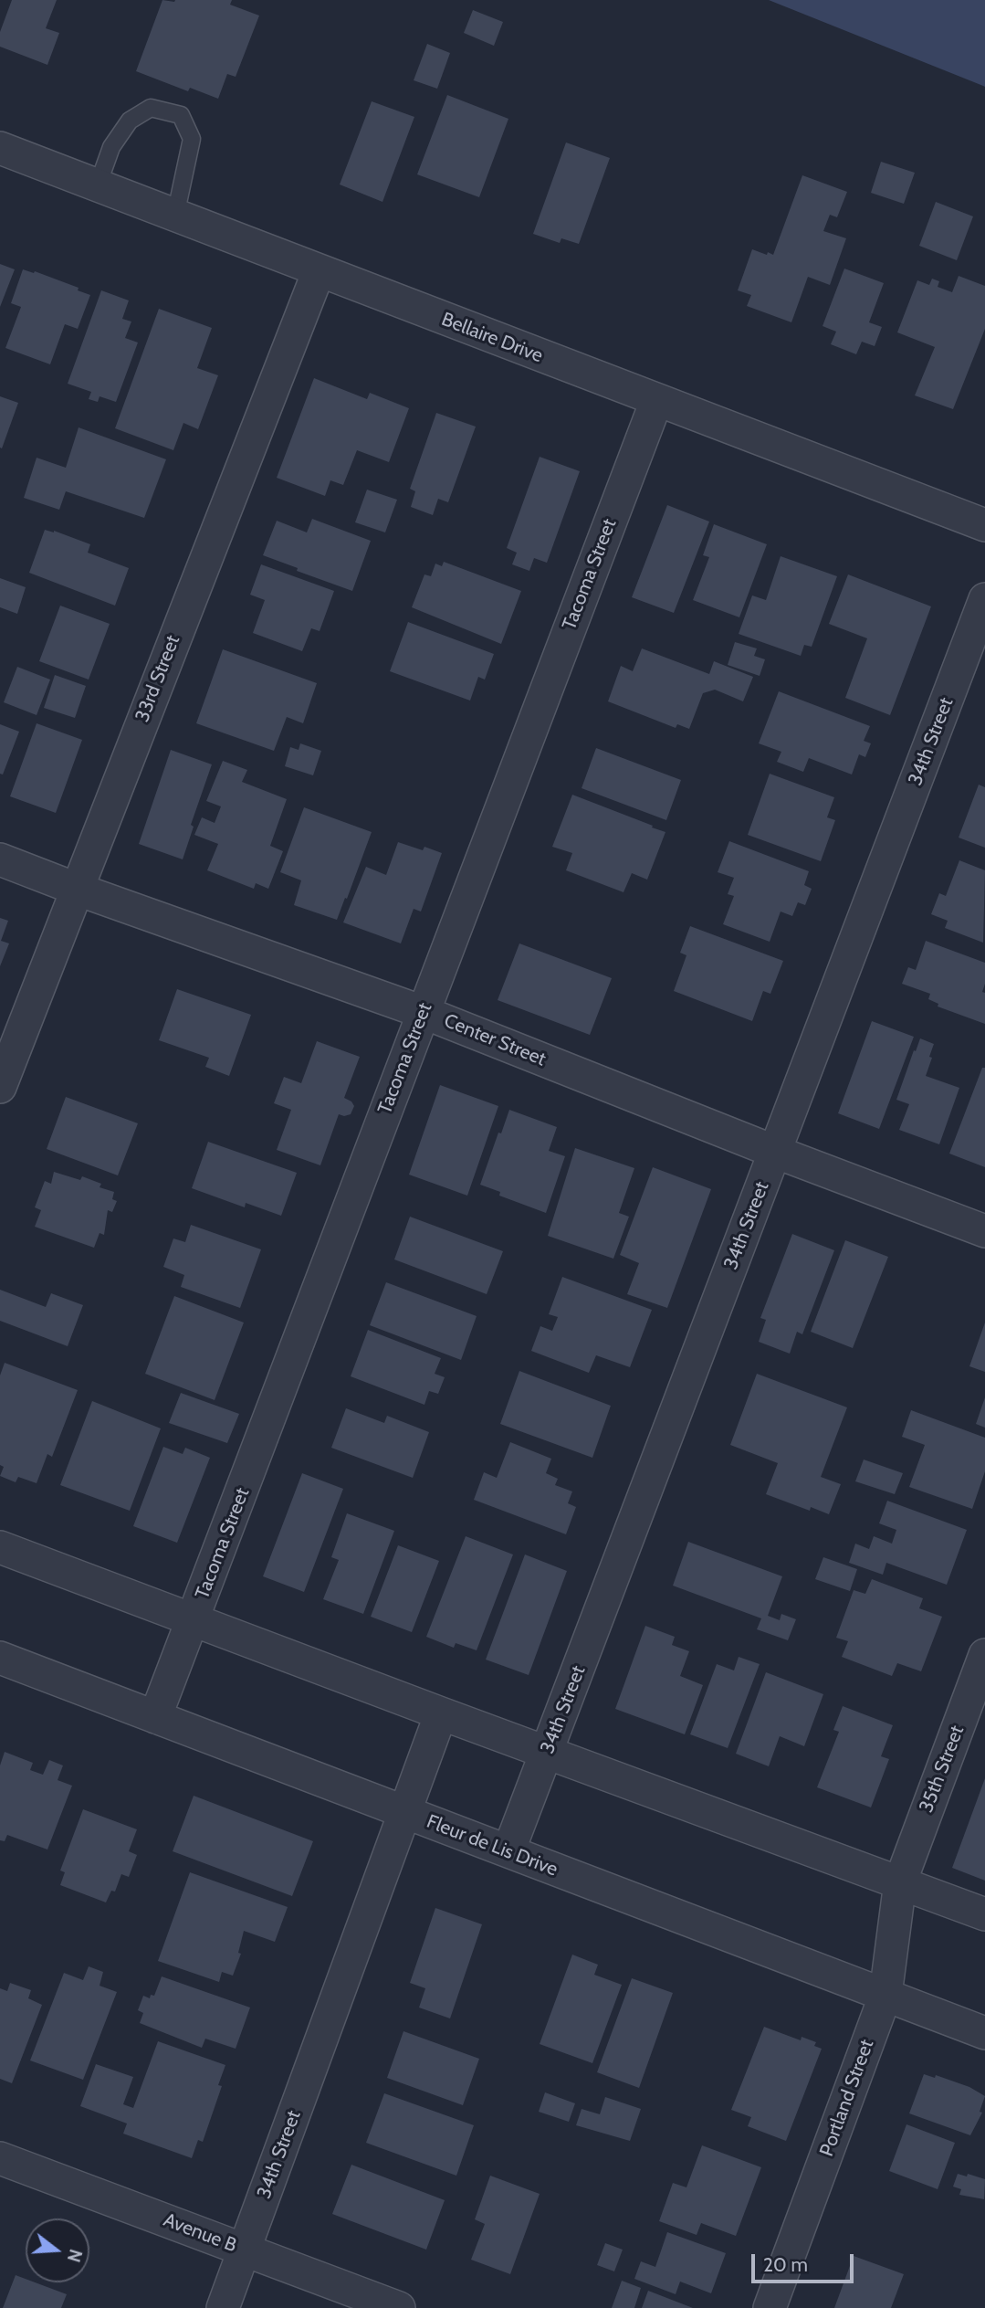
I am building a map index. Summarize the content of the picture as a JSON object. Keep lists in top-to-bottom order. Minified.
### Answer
{"streets":{"street":["Bellaire Drive","Tacoma Street","33rd Street","34th Street","Center Street","35th Street","Fleur de Lis Drive","Portland Street","Avenue B"]},"crossings":[["Bellaire Drive","Tacoma Street"],["Bellaire Drive","33rd Street"],["Tacoma Street","Center Street"],["Tacoma Street","Fleur de Lis Drive"],["33rd Street","Center Street"],["34th Street","Center Street"],["34th Street","Fleur de Lis Drive"],["34th Street","Avenue B"],["35th Street","Portland Street"],["Fleur de Lis Drive","Portland Street"]],"scale_bar":"20 m","north":"right"}
